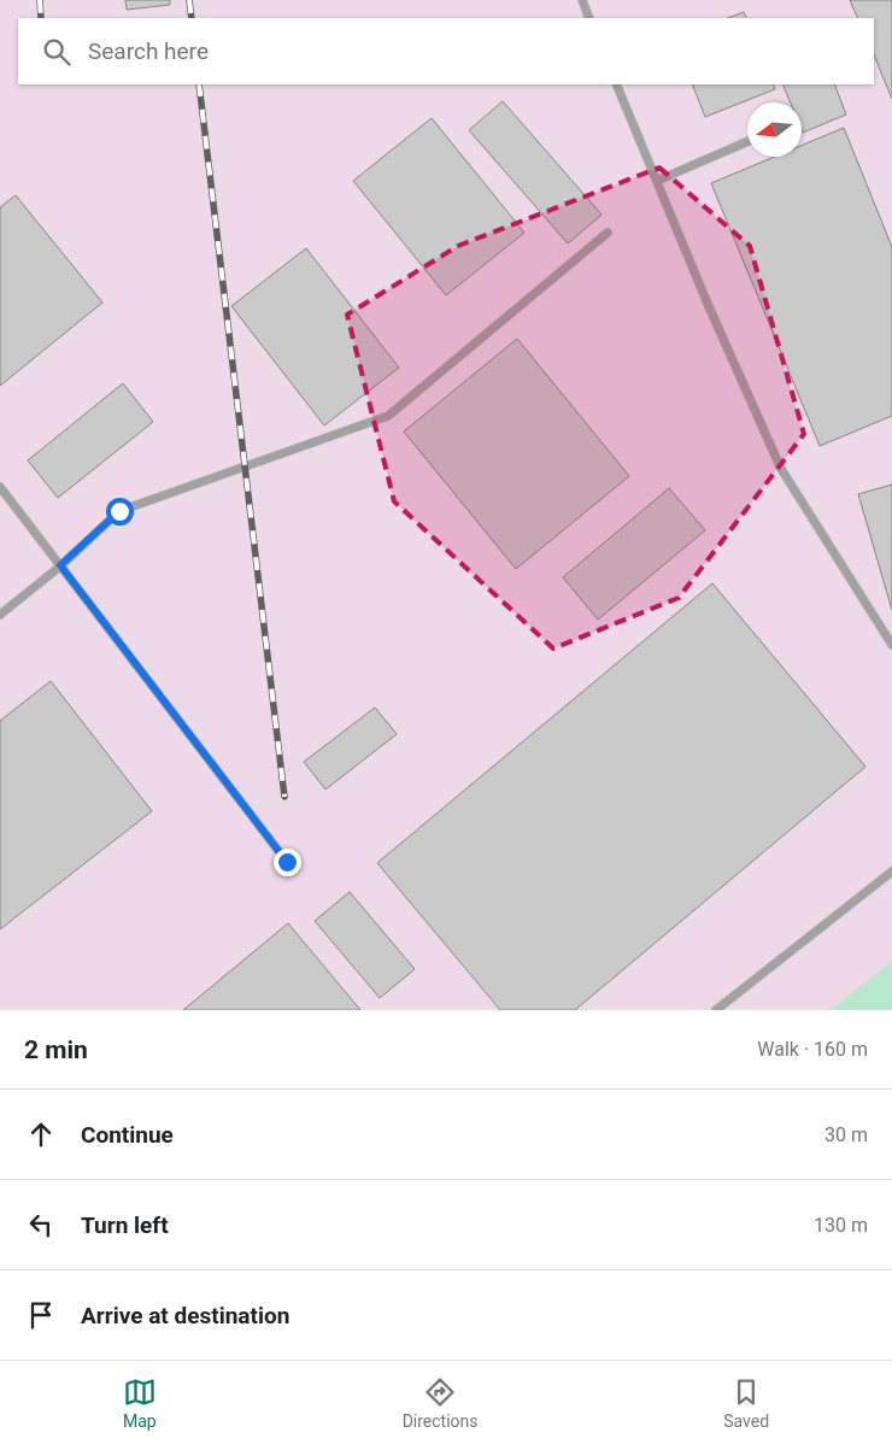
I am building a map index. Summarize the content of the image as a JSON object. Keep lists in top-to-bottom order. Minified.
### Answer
{"north":"left","page":{"search":"Search here","heading":["2 min","Walk · 160 m"],"list":[["Continue","30 m"],["Turn left","130 m"],"Arrive at destination"],"nav":["Map","Directions","Saved"]}}
